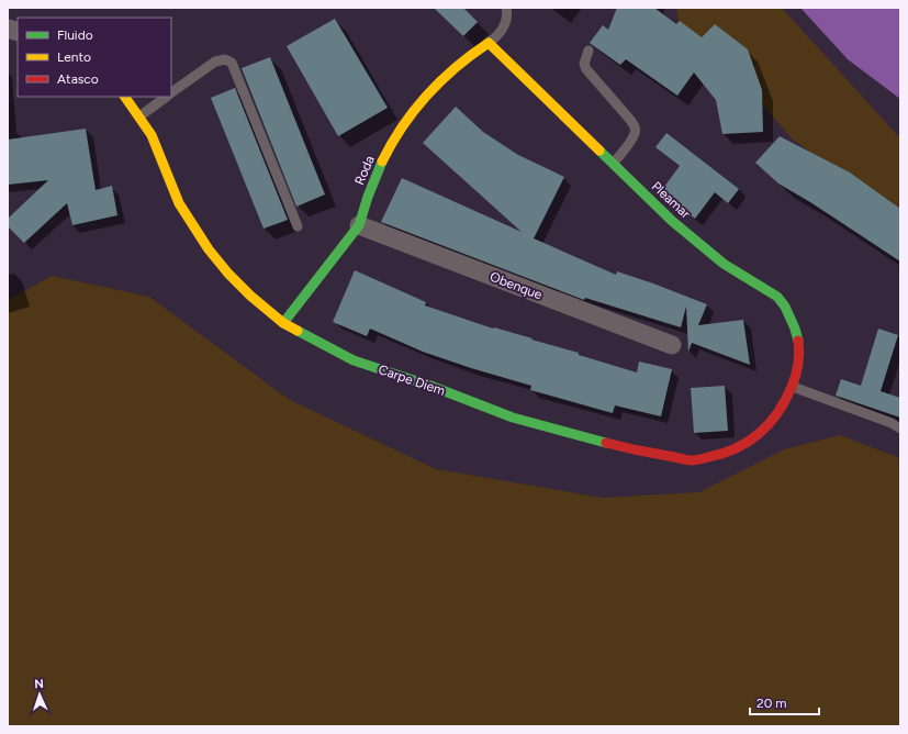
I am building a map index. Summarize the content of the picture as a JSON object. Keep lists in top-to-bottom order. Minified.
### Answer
{"streets":{"street":["Roda","Pleamar","Obenque","Carpe Diem"]},"crossings":[["Roda","Pleamar"],["Roda","Obenque"],["Roda","Carpe Diem"],["Pleamar","Carpe Diem"]],"legend":["Fluido","Lento","Atasco"],"scale_bar":"20 m","north":"top"}
